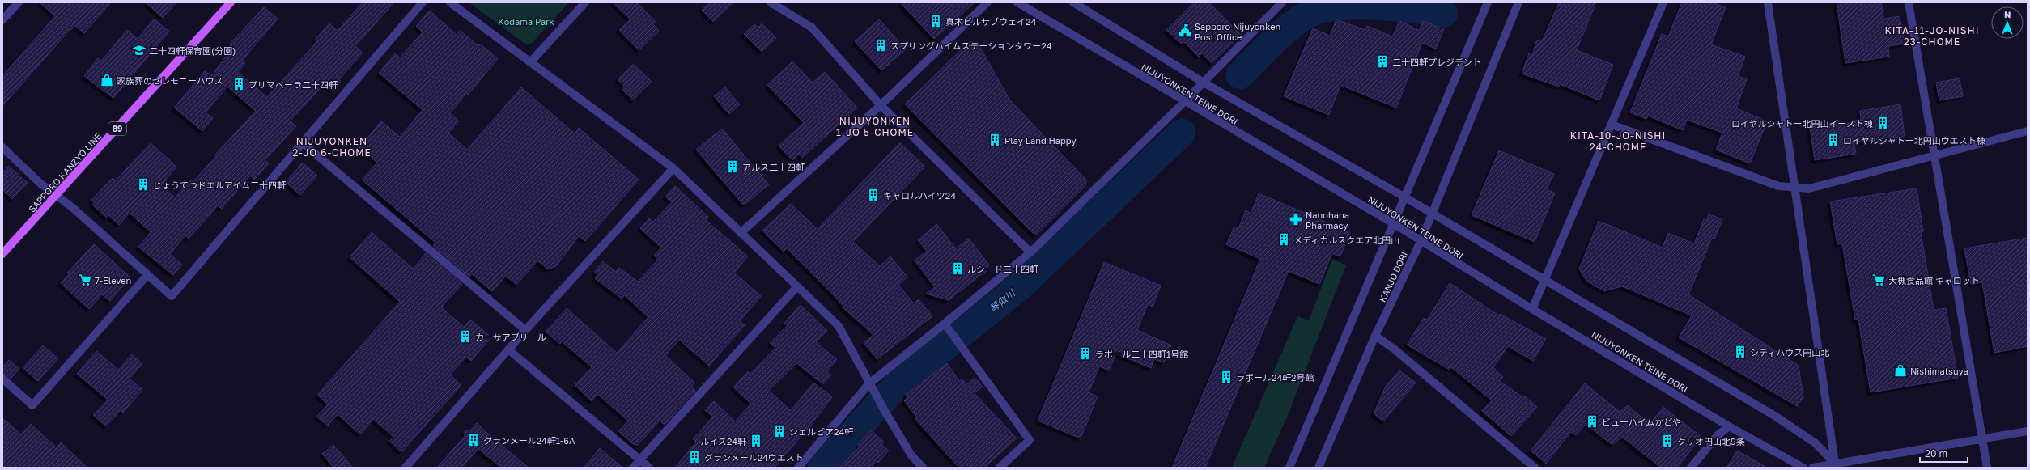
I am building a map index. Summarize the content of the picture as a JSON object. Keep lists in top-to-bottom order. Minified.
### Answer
{"streets":{"main road":["89","SAPPORO KANZYŌ LINE"],"street":["NIJUYONKEN TEINE DORI","KANJO DORI"]},"crossings":[["NIJUYONKEN TEINE DORI","KANJO DORI"]],"districts":["KITA-11-JO-NISHI 23-CHOME","NIJUYONKEN 1-JO 5-CHOME","KITA-10-JO-NISHI 24-CHOME","NIJUYONKEN 2-JO 6-CHOME"],"water":["琴似川"],"parks":["Kodama Park"],"places":{"building":["真木ビルサブウェイ24","スプリングハイムステーションタワー24","二十四軒プレジデント","プリマベーラ二十四軒","ロイヤルシャトー北円山イースト棟","Play Land Happy","ロイヤルシャトー北円山ウエスト棟","アルス二十四軒","じょうてつドエルアイム二十四軒","キャロルハイツ24","メディカルスクエア北円山","ルシード二十四軒","カーサアブリール","シティハウス円山北","ラポール二十四軒1号館","ラポール24軒2号館","ビューハイムかどや","シェルピア24軒","グランメール24軒1-6A","ルイズ24軒","クリオ円山北9条","グランメール24ウエスト"],"public building":["Sapporo Nijuyonken Post Office"],"school or university":["二十四軒保育園(分園)"],"shop":["家族葬のセレモニーハウス","Nishimatsuya"],"pharmacy":["Nanohana Pharmacy"],"supermarket":["7-Eleven","大槻食品館 キャロット"]},"scale_bar":"20 m","north":"top"}
